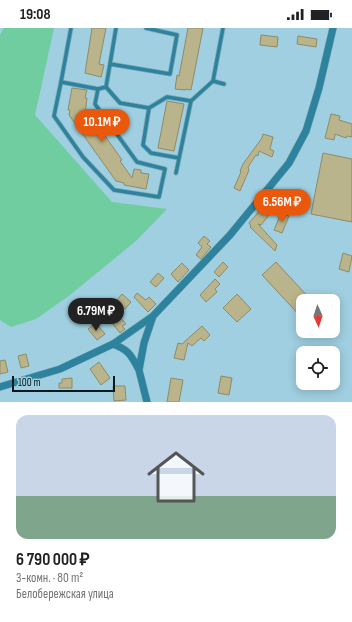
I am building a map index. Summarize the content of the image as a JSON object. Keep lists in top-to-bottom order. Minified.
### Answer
{"scale_bar":"100 m","north":"bottom","page":{"status":"19:08","price":["10.1M ₽","6.56M ₽","6.79M ₽"],"scale":"100 m","list":[{"name":"6 790 000 ₽","note":"3-комн. · 80 m² · Белобережская улица"}]}}
